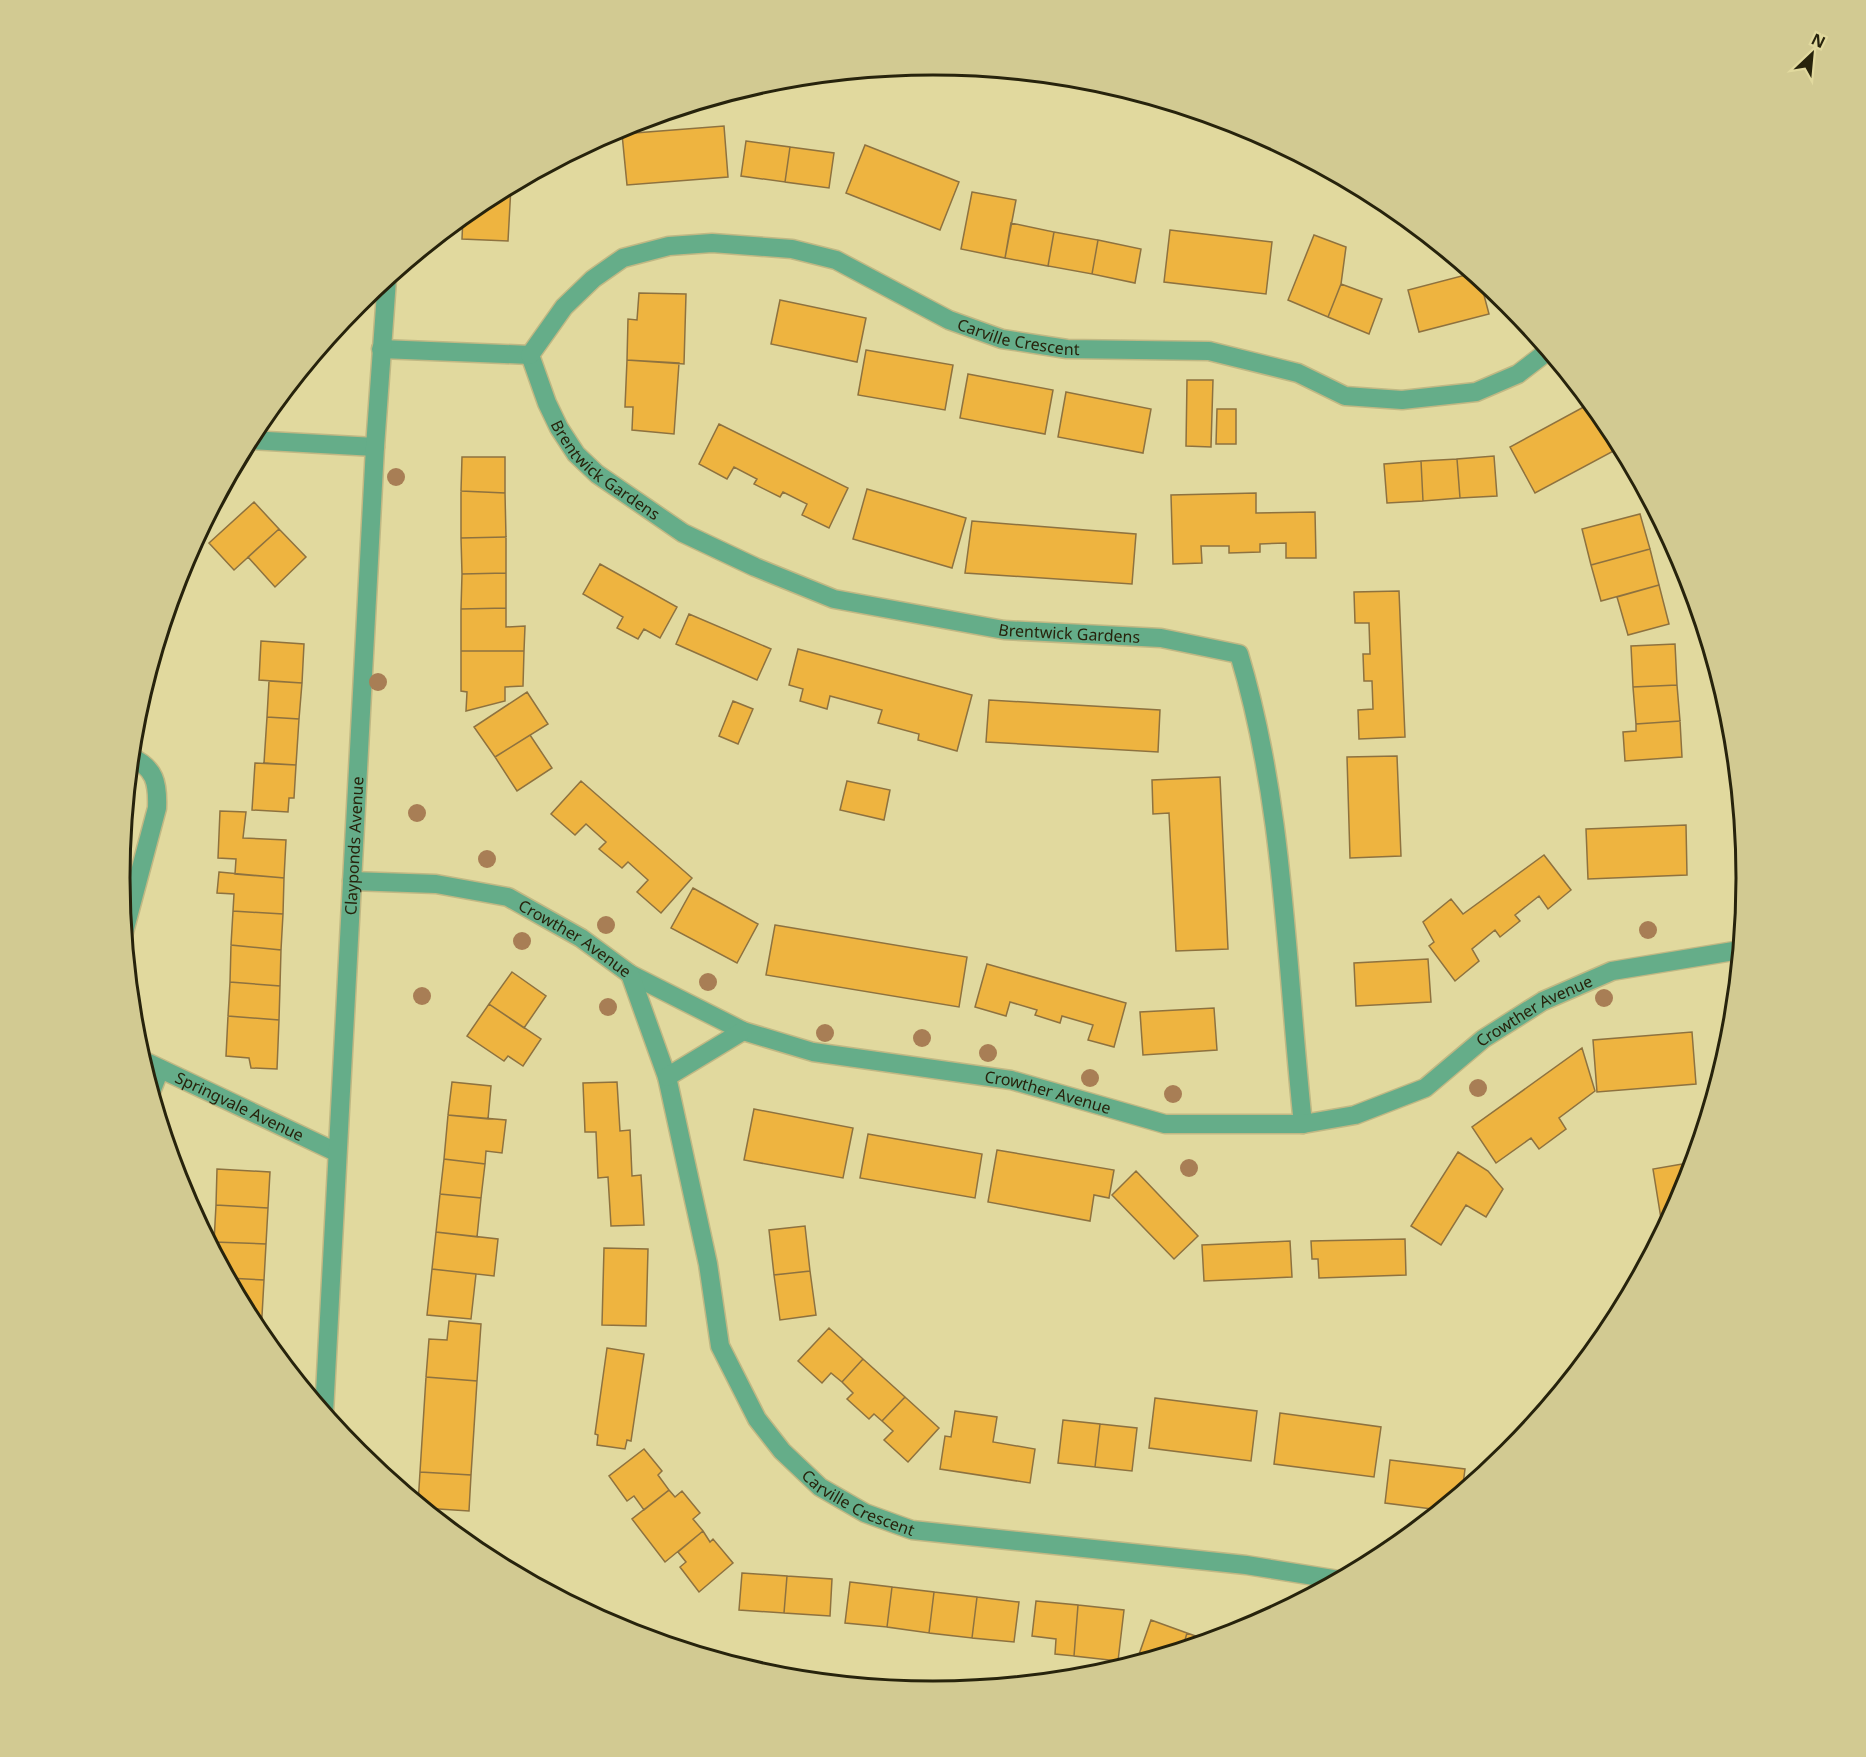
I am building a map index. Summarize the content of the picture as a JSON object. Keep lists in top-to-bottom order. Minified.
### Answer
{"streets":{"street":["Carville Crescent","Brentwick Gardens","Clayponds Avenue","Crowther Avenue","Springvale Avenue"]},"crossings":[["Carville Crescent","Brentwick Gardens"],["Carville Crescent","Crowther Avenue"],["Brentwick Gardens","Crowther Avenue"],["Clayponds Avenue","Crowther Avenue"],["Clayponds Avenue","Springvale Avenue"]],"north":"top right"}
